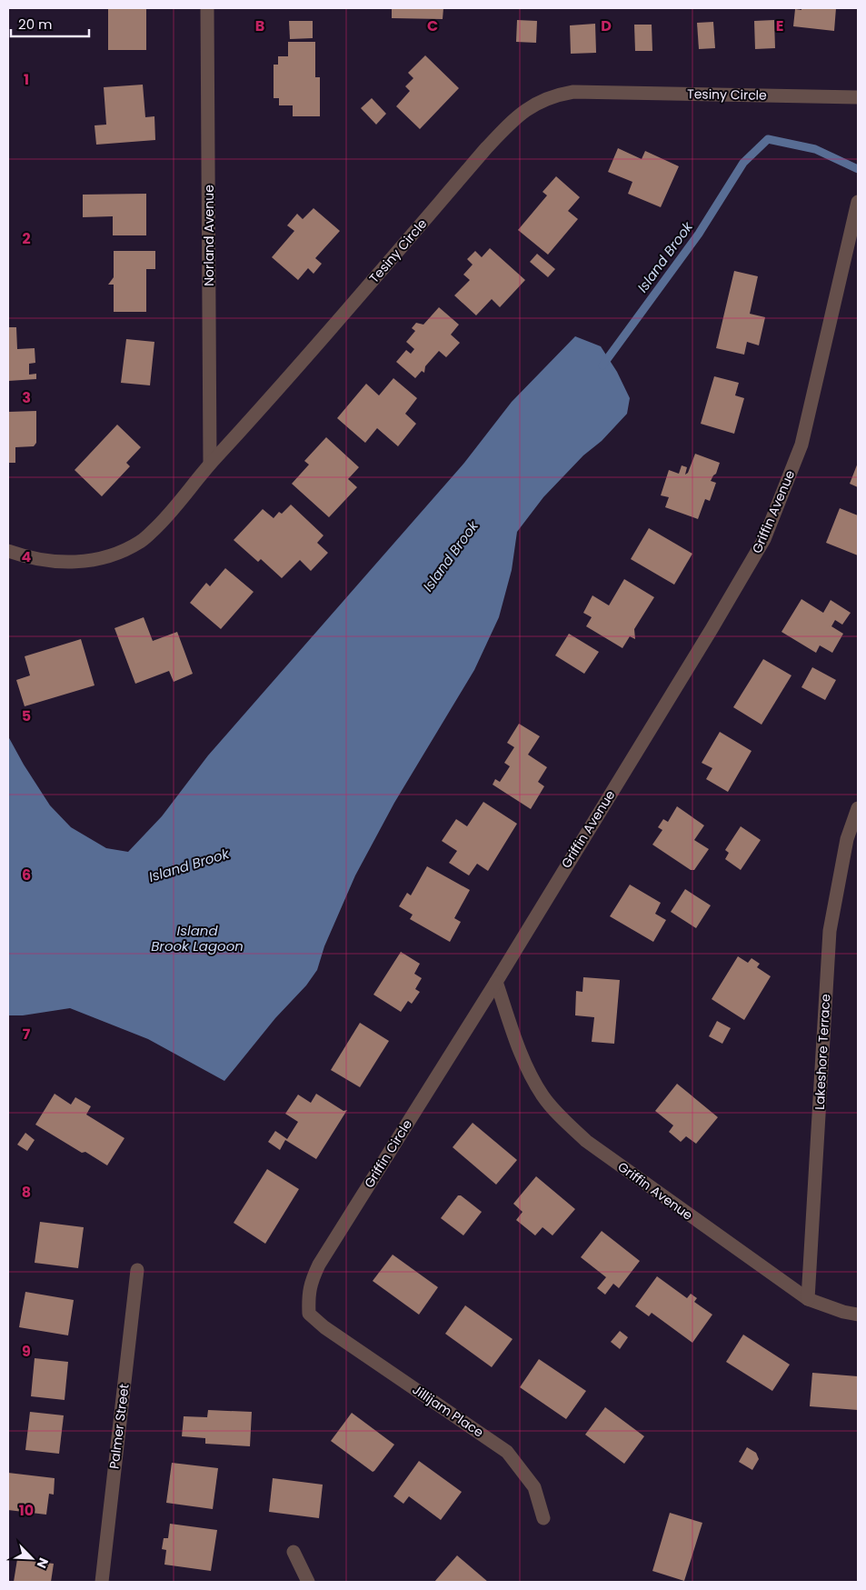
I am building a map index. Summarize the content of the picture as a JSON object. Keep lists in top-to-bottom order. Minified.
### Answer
{"streets":{"street":["Tesiny Circle","Norland Avenue","Griffin Avenue","Lakeshore Terrace","Griffin Circle","Jillijam Place","Palmer Street"]},"crossings":[["Tesiny Circle","Norland Avenue"],["Griffin Avenue","Lakeshore Terrace"],["Griffin Avenue","Griffin Circle"],["Griffin Circle","Jillijam Place"]],"water":["Island Brook","Island Brook Lagoon"],"scale_bar":"20 m","north":"bottom right","grid":{"columns":["B","C","D","E"],"rows":["1","2","3","4","5","6","7","8","9","10"]}}
